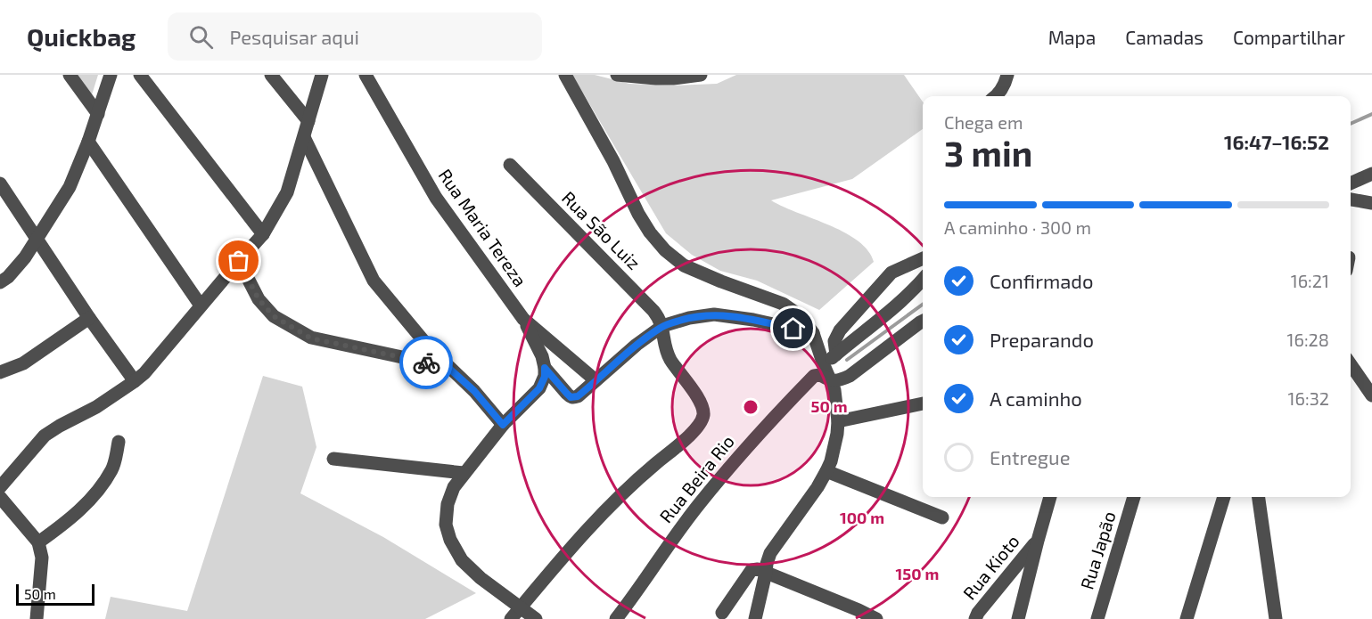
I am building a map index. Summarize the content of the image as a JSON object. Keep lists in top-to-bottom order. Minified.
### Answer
{"streets":{"street":["Rua Maria Tereza","Rua São Luiz","Rua Beira Rio","Rua Japão","Rua Kioto"]},"scale_bar":"50 m","page":{"header":"Quickbag","search":"Pesquisar aqui","nav":["Mapa","Camadas","Compartilhar"],"heading":["3 min","Chega em","16:47–16:52"],"bar":"A caminho · 300 m","list":[["Confirmado","16:21"],["Preparando","16:28"],["A caminho","16:32"],"Entregue"],"scale":"50 m"},"rings":["50 m","100 m","150 m"]}
